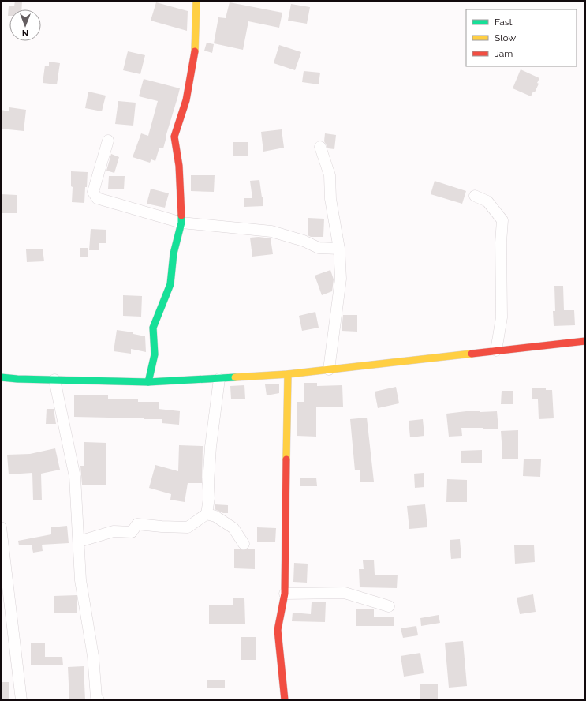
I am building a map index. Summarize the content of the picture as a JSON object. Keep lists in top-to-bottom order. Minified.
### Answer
{"legend":["Fast","Slow","Jam"],"north":"bottom"}
